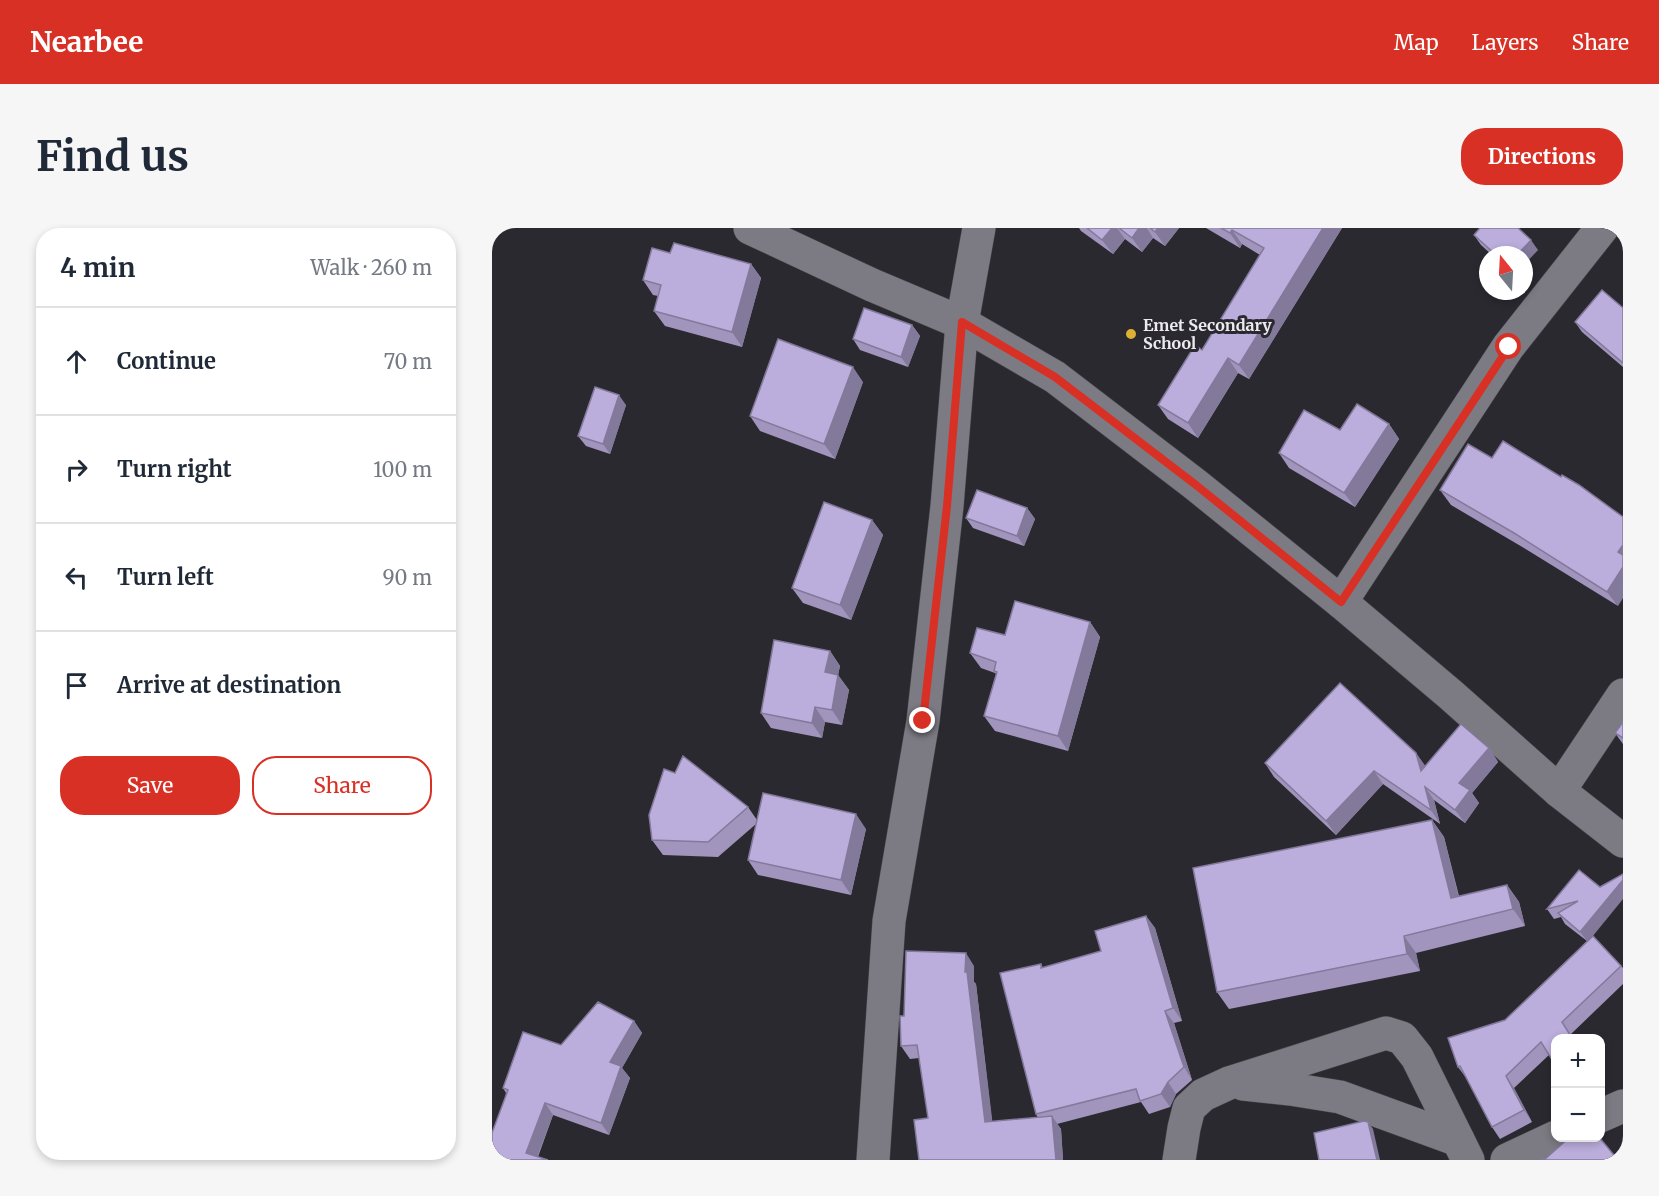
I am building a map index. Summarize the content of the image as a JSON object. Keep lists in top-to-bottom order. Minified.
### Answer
{"places":["Emet Secondary School"],"north":"top","page":{"header":"Nearbee","nav":["Map","Layers","Share"],"buttons":["Directions",["Save","Share"]],"title":"Find us","heading":["4 min","Walk · 260 m"],"list":[["Continue","70 m"],["Turn right","100 m"],["Turn left","90 m"],"Arrive at destination"],"map_buttons":["+","−"]}}
